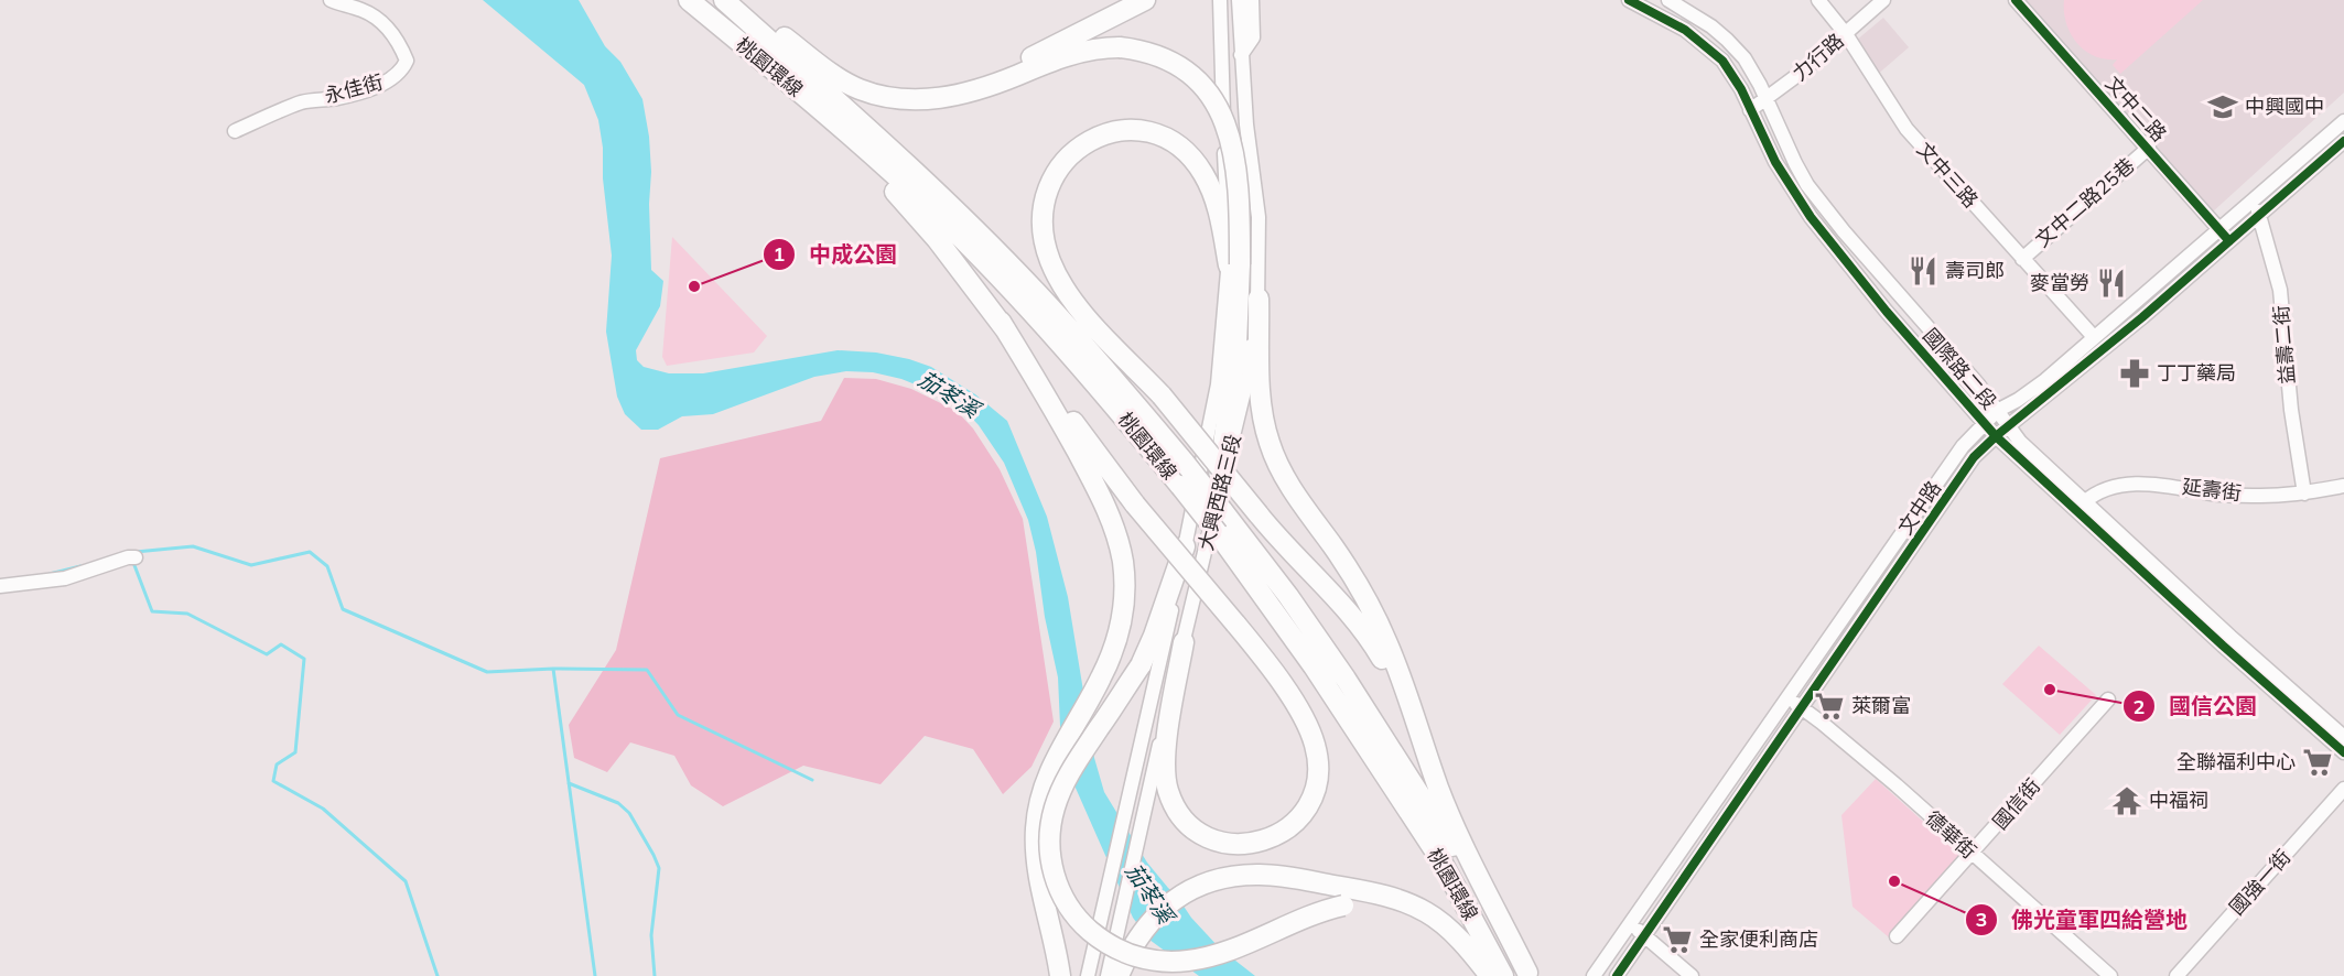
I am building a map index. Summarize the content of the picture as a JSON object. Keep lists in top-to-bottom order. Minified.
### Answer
{"streets":{"highway":["桃園環線"],"street":["力行路","永佳街","文中二路","文中三路","文中二路25巷","益壽二街","國際路二段","延壽街","大興西路三段","文中路","國信街","德華街","國強一街"]},"crossings":[["力行路","文中三路"],["力行路","國際路二段"],["桃園環線","大興西路三段"],["文中二路","文中二路25巷"],["文中二路","文中路"],["文中三路","文中二路25巷"],["文中三路","文中路"],["益壽二街","延壽街"],["益壽二街","文中路"],["國際路二段","延壽街"],["國際路二段","文中路"],["文中路","德華街"],["國信街","德華街"]],"water":["茄苳溪"],"places":{"school or university":["中興國中"],"restaurant":["壽司郎","麥當勞"],"other":["中成公園","國信公園","佛光童軍四給營地"],"pharmacy":["丁丁藥局"],"supermarket":["萊爾富","全聯福利中心","全家便利商店"],"temple":["中福祠"]}}
